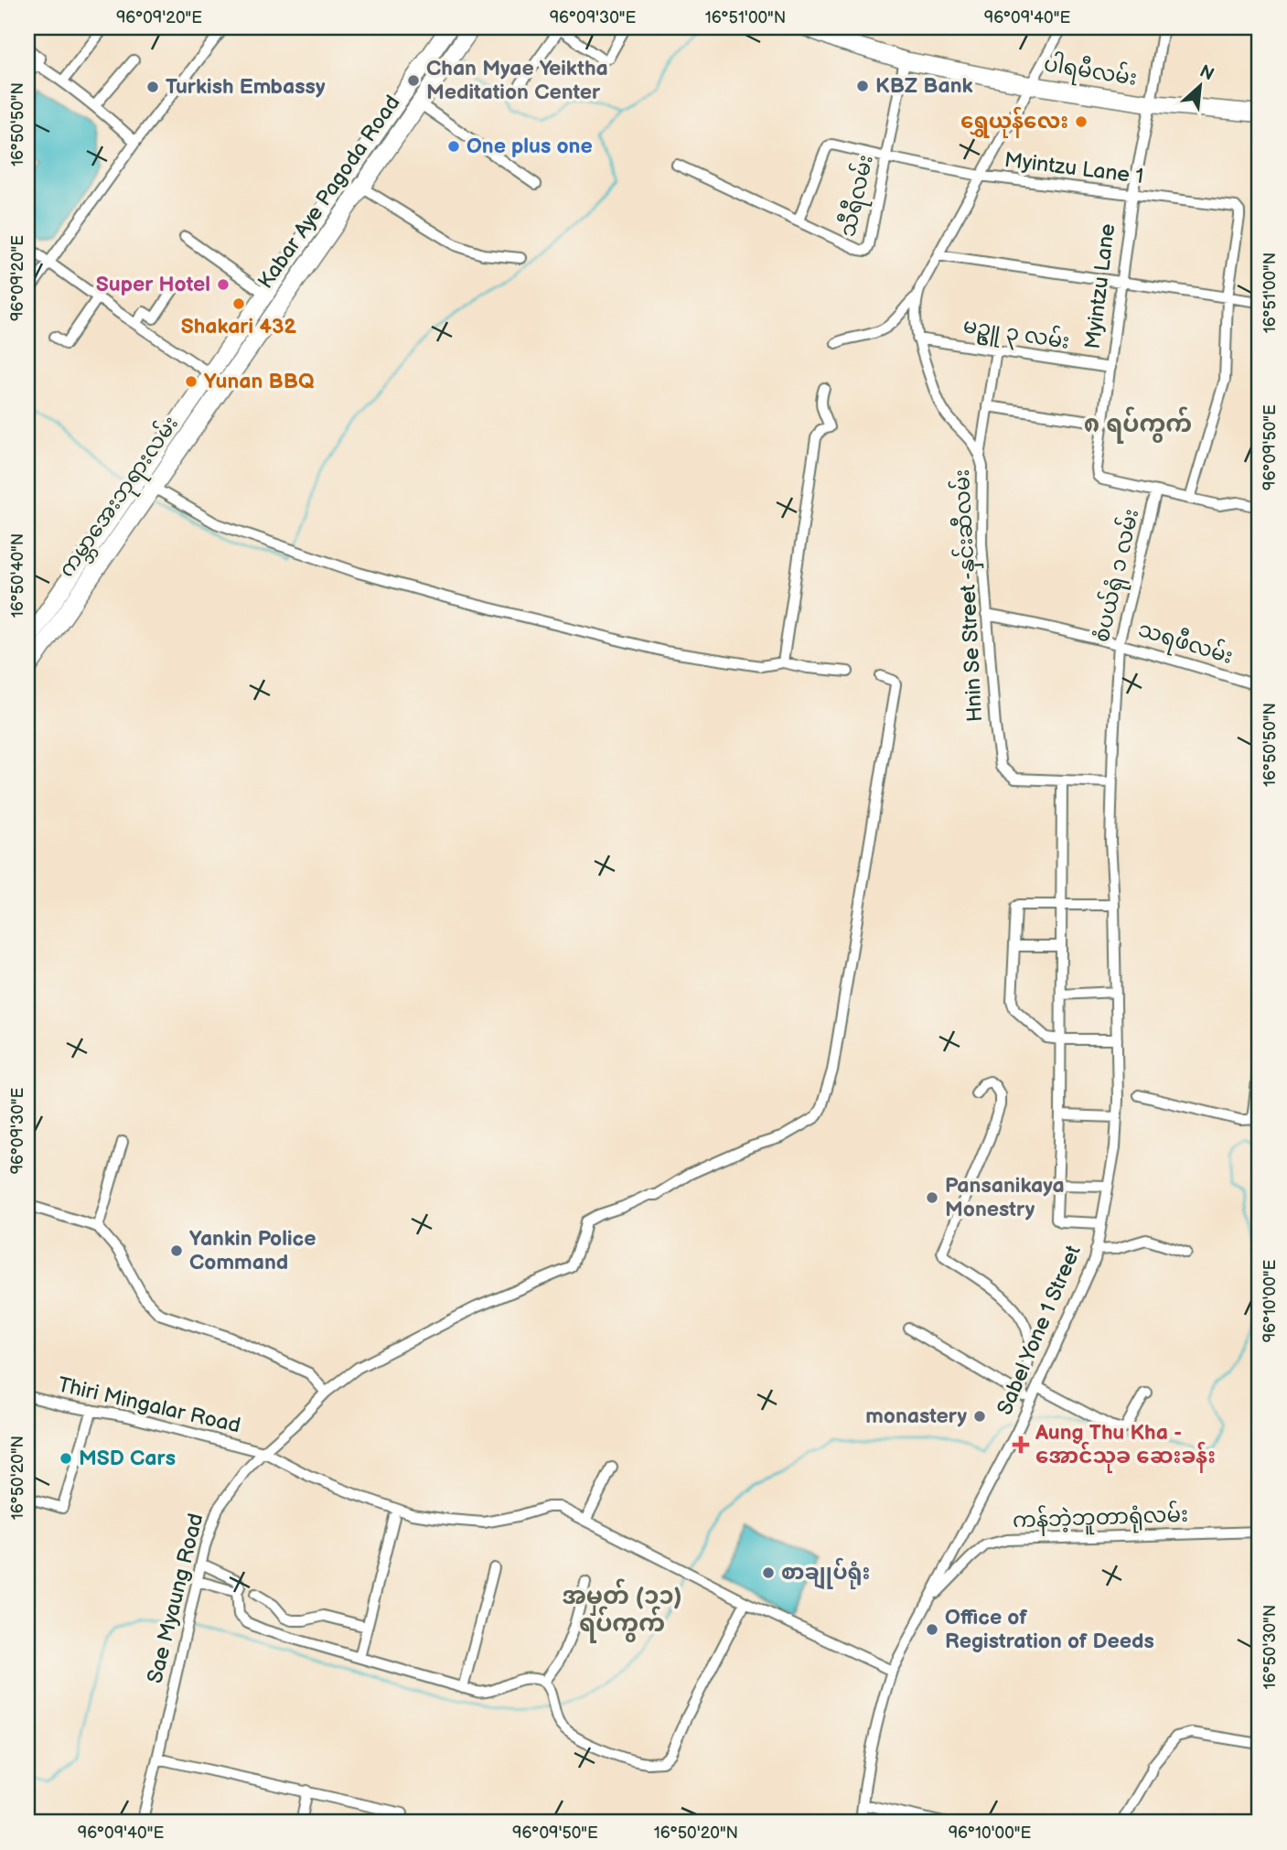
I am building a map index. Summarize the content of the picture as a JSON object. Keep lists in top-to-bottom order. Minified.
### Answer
{"streets":{"main road":["ပါရမီလမ်း","Kabar Aye Pagoda Road","ကမ္ဘာအေးဘုရားလမ်း"],"street":["Myintzu Lane 1","သီရီလမ်း","Myintzu Lane","မဥ္ဇူ ၃ လမ်း","စံပယ်ရုံ ၁ လမ်း","Hnin Se Street -နှင်းဆီလမ်း","သရဖီလမ်း","Sabel Yone 1 Street","Thiri Mingalar Road","ကန်ဘဲ့ဘူတာရုံလမ်း","Sae Myaung Road"]},"crossings":[["ပါရမီလမ်း","သီရီလမ်း"],["ပါရမီလမ်း","Myintzu Lane"],["ပါရမီလမ်း","Hnin Se Street -နှင်းဆီလမ်း"],["Myintzu Lane 1","သီရီလမ်း"],["Myintzu Lane 1","Myintzu Lane"],["Myintzu Lane 1","Hnin Se Street -နှင်းဆီလမ်း"],["Kabar Aye Pagoda Road","ကမ္ဘာအေးဘုရားလမ်း"],["Myintzu Lane","မဥ္ဇူ ၃ လမ်း"],["Myintzu Lane","စံပယ်ရုံ ၁ လမ်း"],["မဥ္ဇူ ၃ လမ်း","Hnin Se Street -နှင်းဆီလမ်း"],["စံပယ်ရုံ ၁ လမ်း","Hnin Se Street -နှင်းဆီလမ်း"],["စံပယ်ရုံ ၁ လမ်း","သရဖီလမ်း"],["စံပယ်ရုံ ၁ လမ်း","Sabel Yone 1 Street"],["Hnin Se Street -နှင်းဆီလမ်း","သရဖီလမ်း"],["Hnin Se Street -နှင်းဆီလမ်း","Sabel Yone 1 Street"],["Sabel Yone 1 Street","Thiri Mingalar Road"],["Sabel Yone 1 Street","ကန်ဘဲ့ဘူတာရုံလမ်း"],["Thiri Mingalar Road","Sae Myaung Road"]],"districts":["၈ ရပ်ကွက်","အမှတ် (၁၁) ရပ်ကွက်"],"places":{"other":["Chan Myae Yeiktha Meditation Center","KBZ Bank","Turkish Embassy","ရွှေယုန်လေး","One plus one","Super Hotel","Shakari 432","Yunan BBQ","Pansanikaya Monestry","Yankin Police Command","monastery","MSD Cars","စာချုပ်ရုံး","Office of Registration of Deeds"],"health":["Aung Thu Kha - အောင်သုခ ဆေးခန်း"]},"north":"top right","coordinates":["96°09'20\"E","96°09'30\"E","16°51'00\"N","96°09'40\"E","16°50'50\"N","96°09'50\"E","16°50'40\"N","96°10'00\"E","16°50'20\"N","16°50'30\"N"]}
